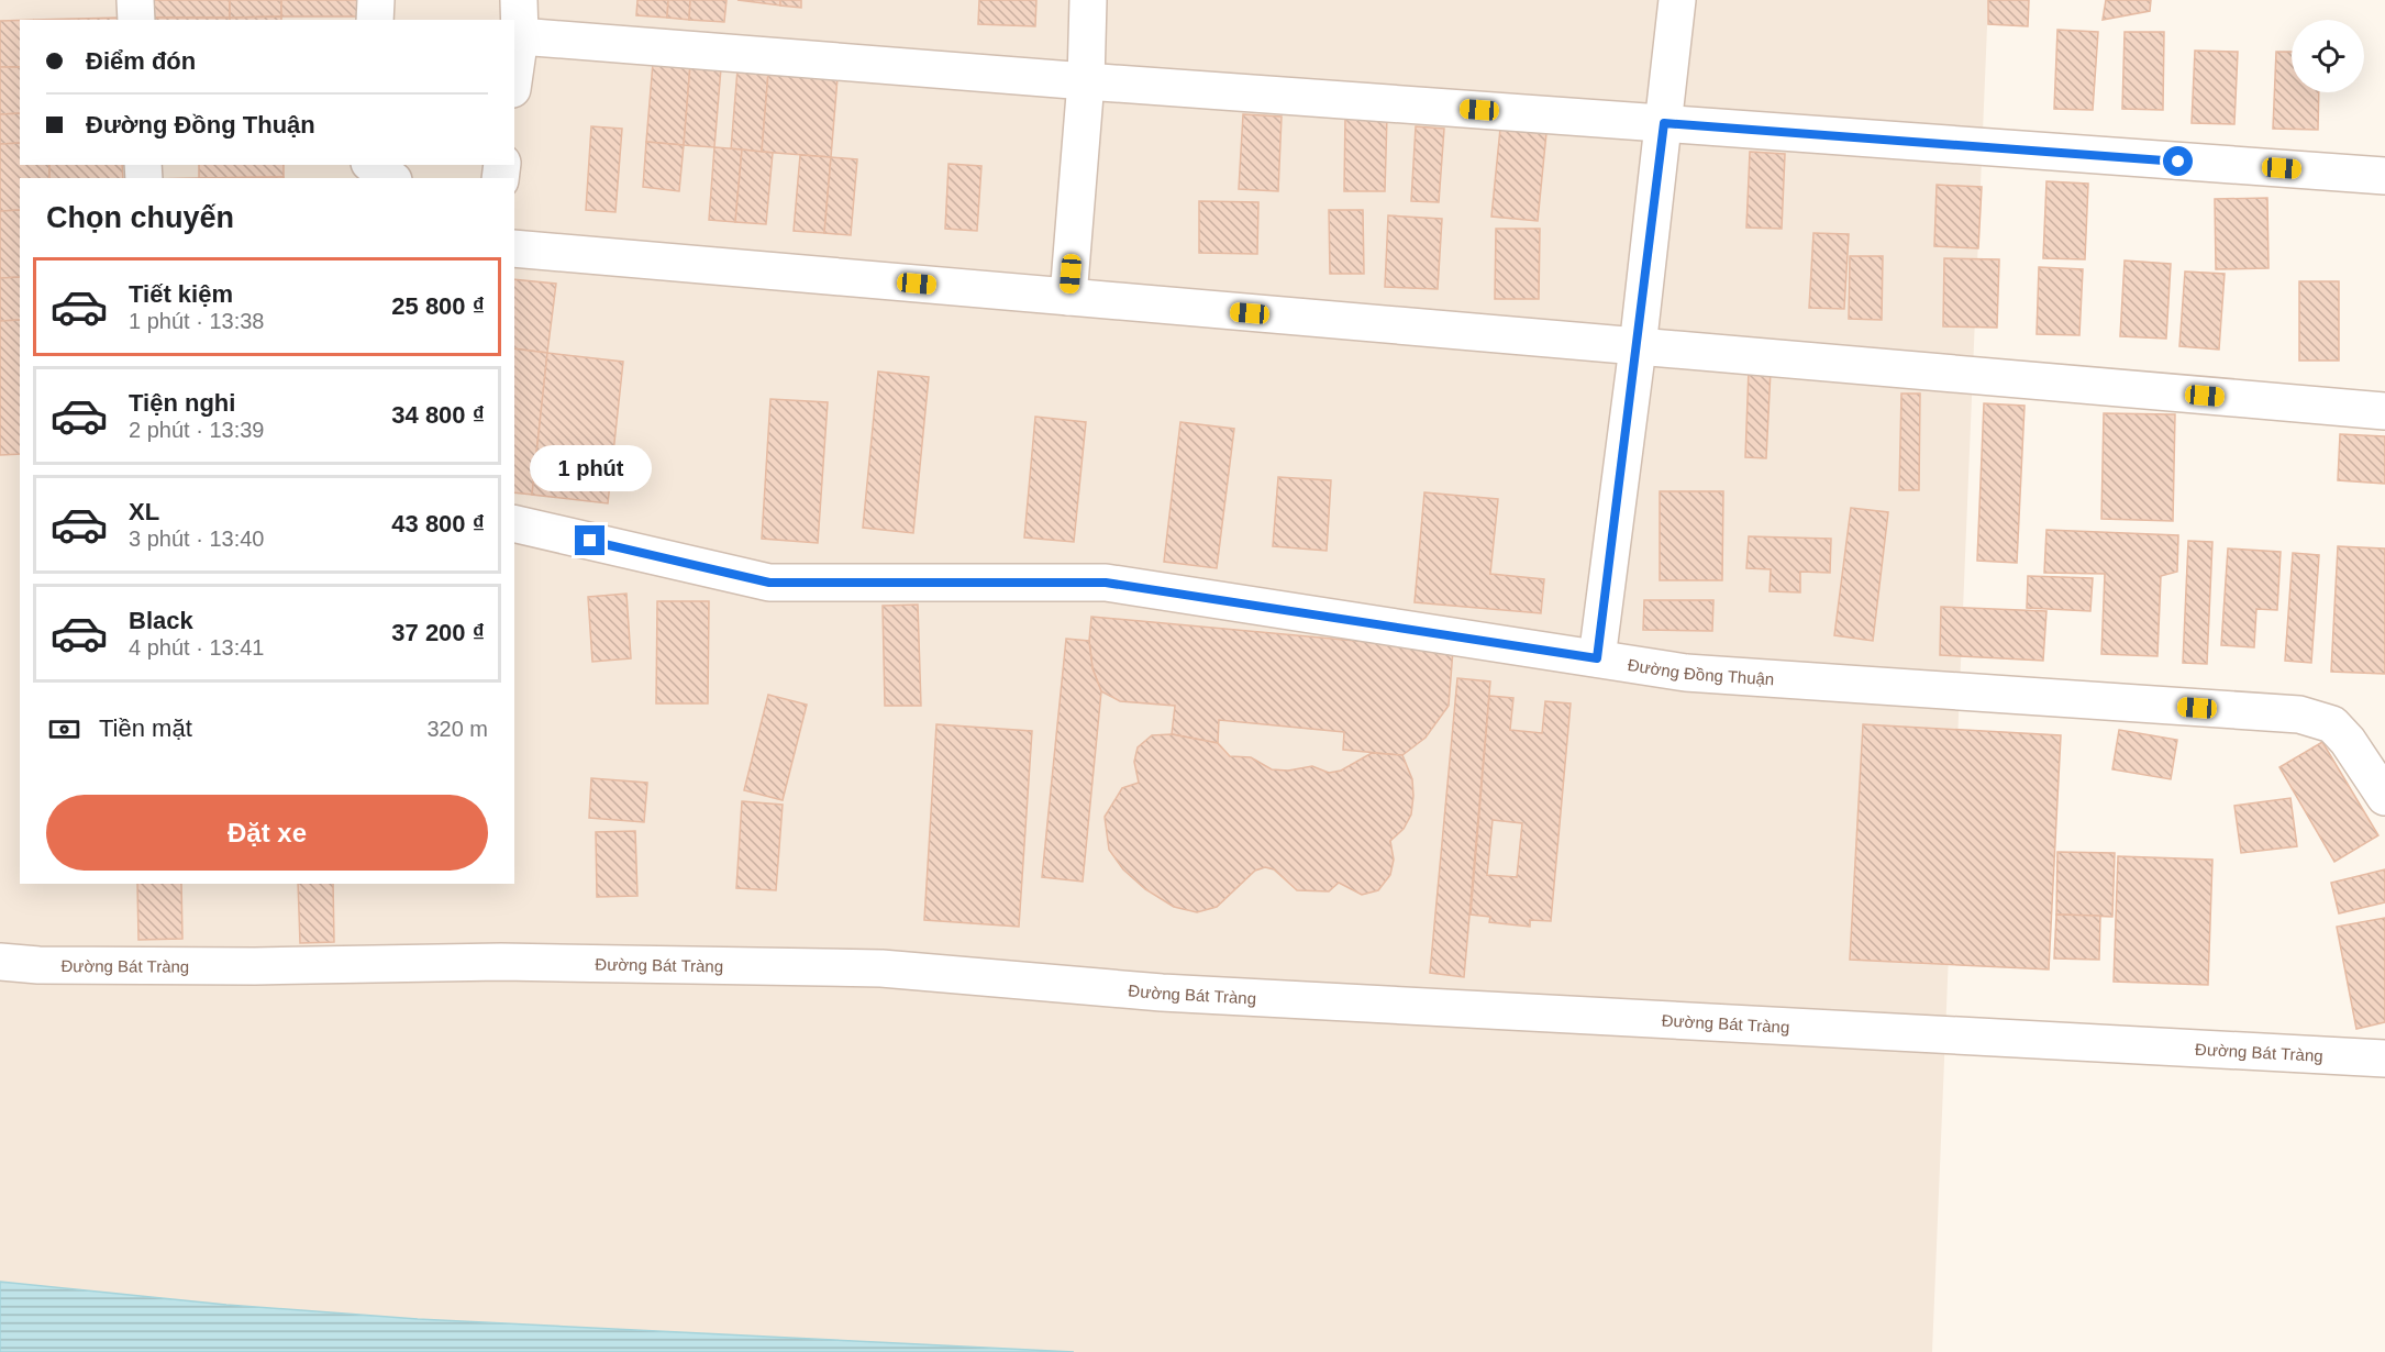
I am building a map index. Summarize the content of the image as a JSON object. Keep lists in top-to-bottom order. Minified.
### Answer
{"streets":{"street":["Đường Đồng Thuận","Đường Bát Tràng"]},"page":{"banner":["Điểm đón","Đường Đồng Thuận"],"heading":"Chọn chuyến","list":[{"name":"Tiết kiệm","note":"1 phút · 13:38","value":"25 800 ₫"},{"name":"Tiện nghi","note":"2 phút · 13:39","value":"34 800 ₫"},{"name":"XL","note":"3 phút · 13:40","value":"43 800 ₫"},{"name":"Black","note":"4 phút · 13:41","value":"37 200 ₫"}],"bubble":"1 phút","pay":["Tiền mặt","320 m"],"buttons":"Đặt xe"}}
